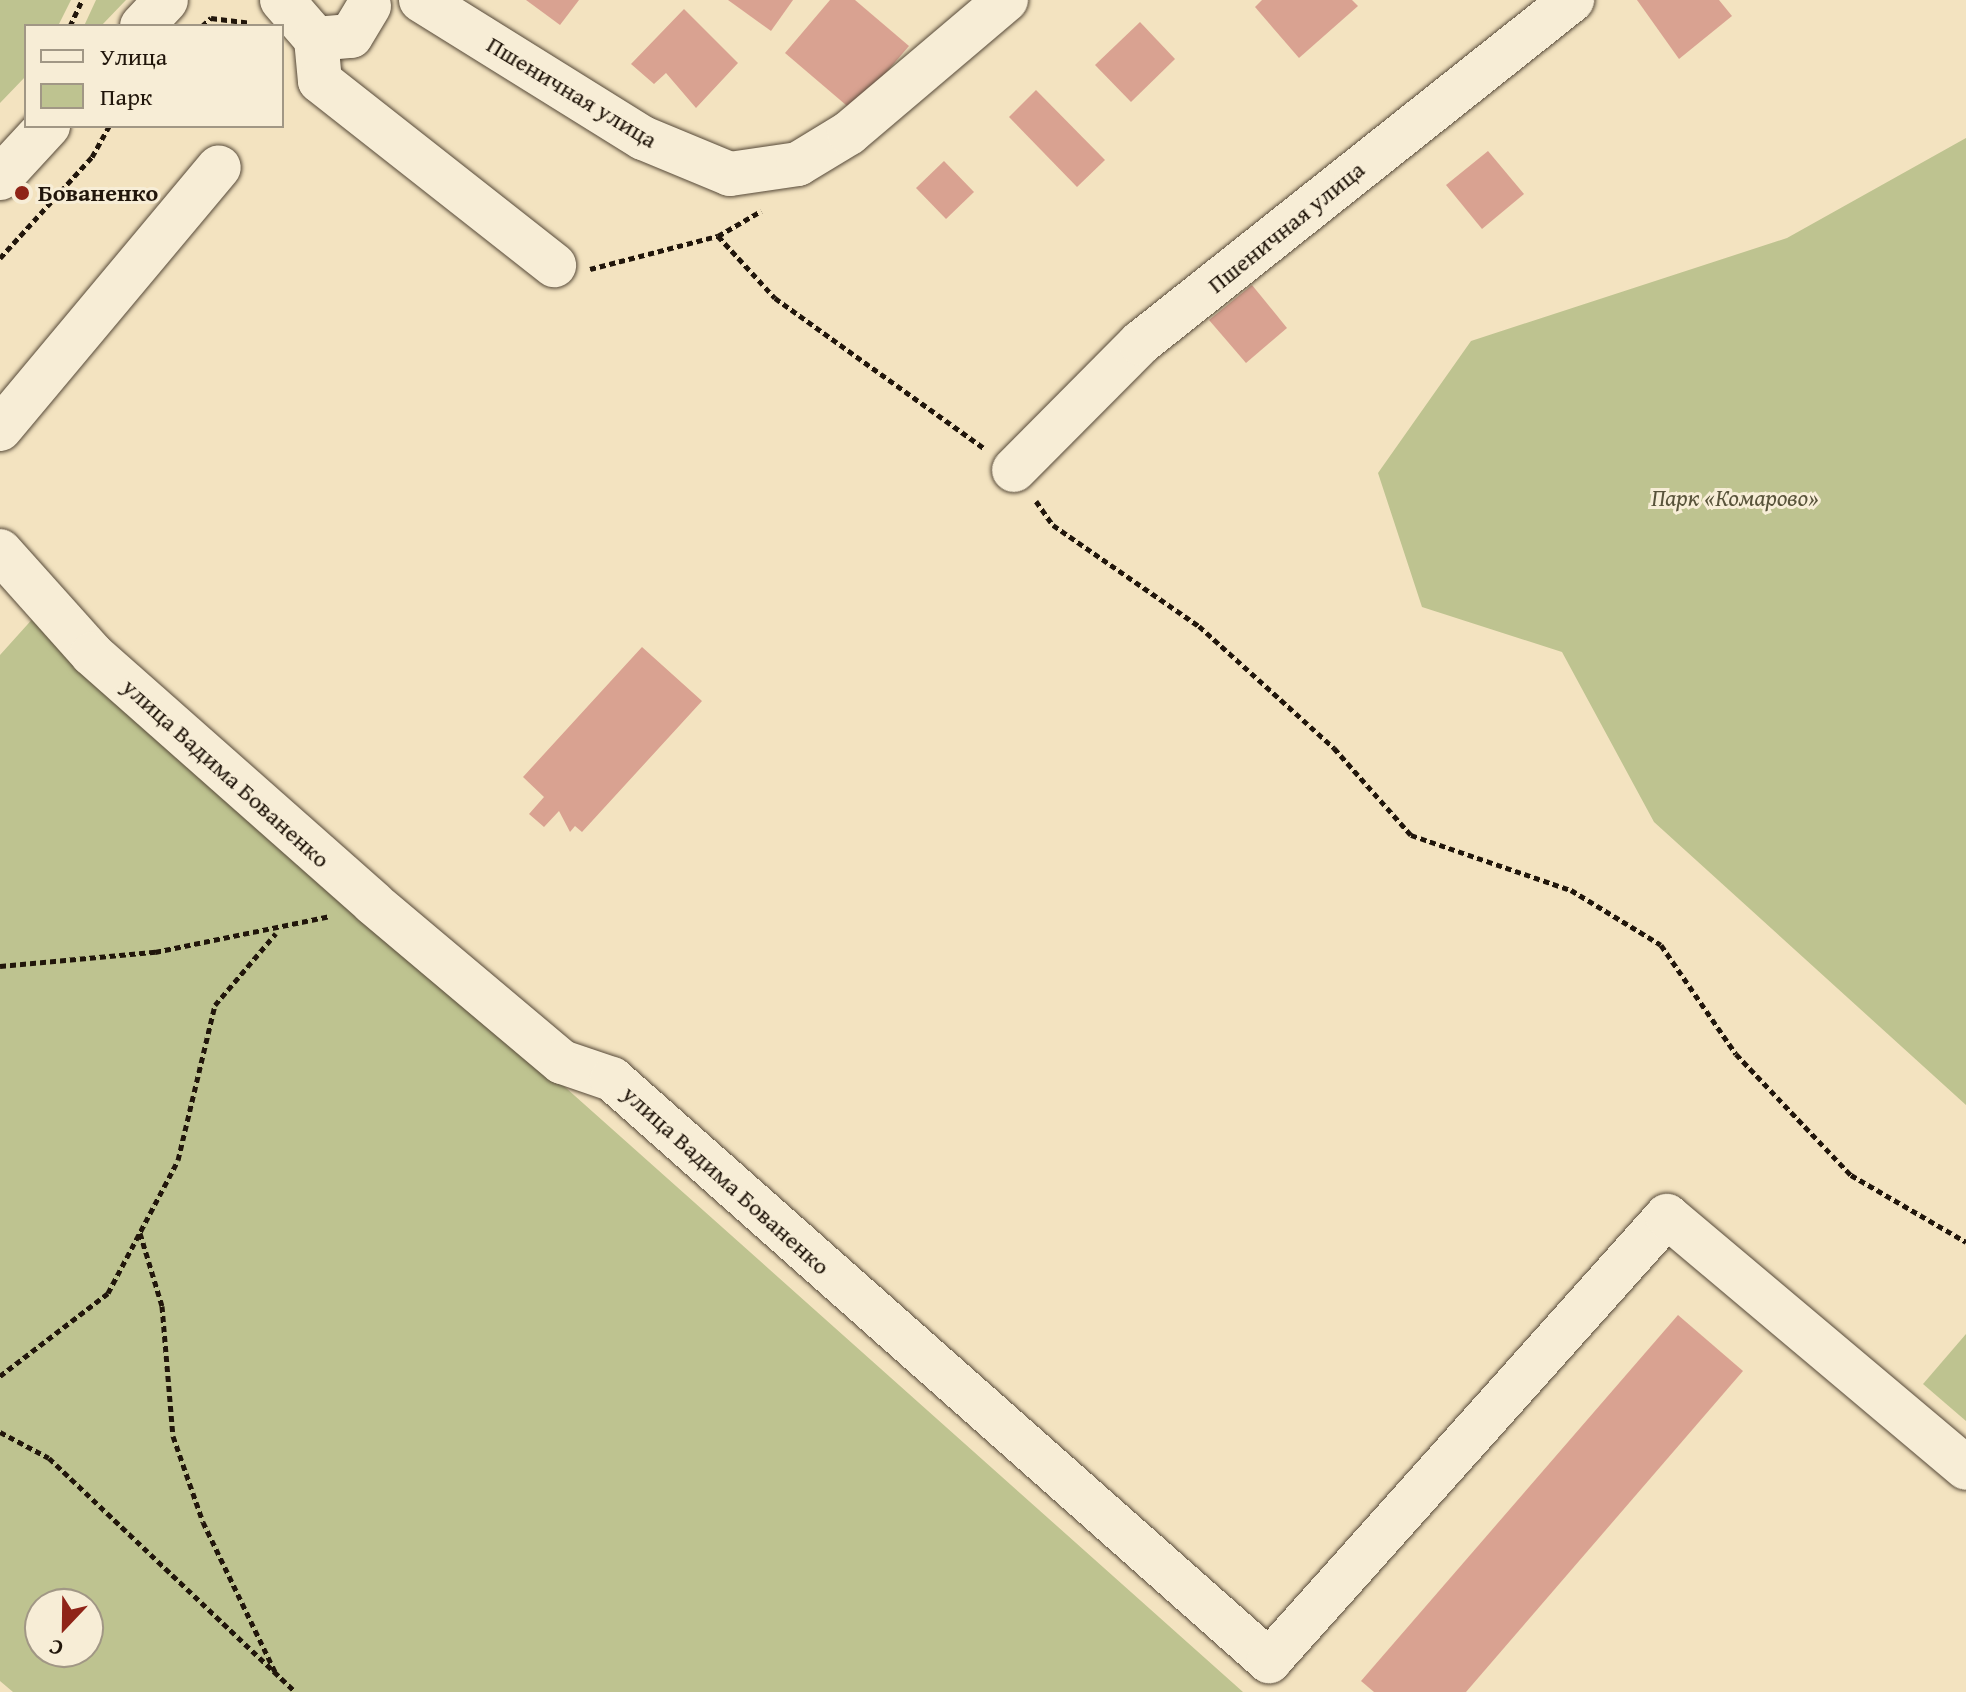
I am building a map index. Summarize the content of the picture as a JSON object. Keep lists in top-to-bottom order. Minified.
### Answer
{"streets":{"street":["Пшеничная улица","улица Вадима Бованенко"]},"parks":["Парк «Комарово»"],"places":["Бованенко"],"legend":["Улица","Парк"],"north":"bottom"}
